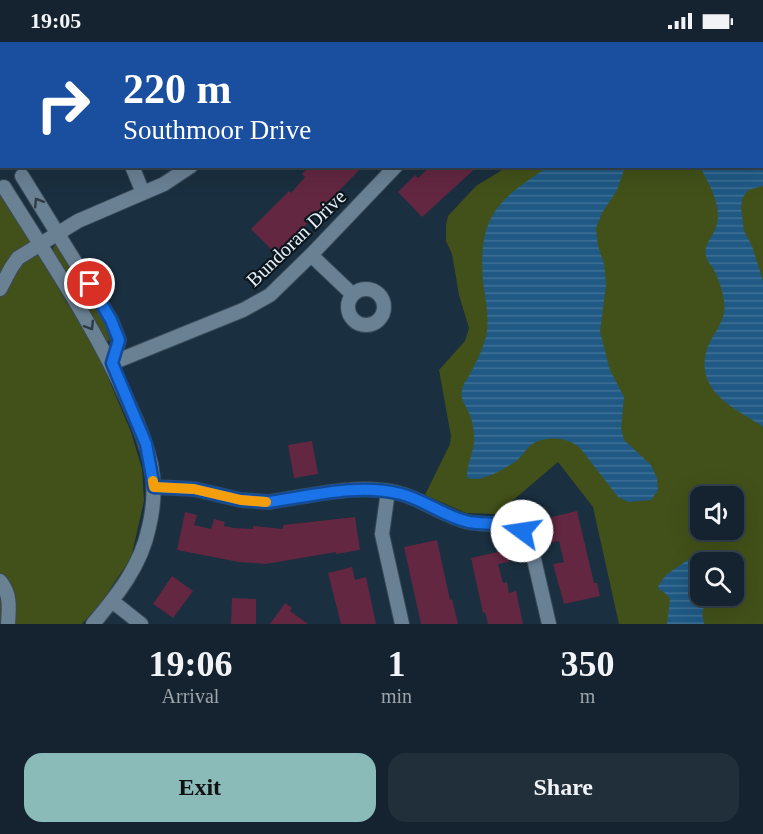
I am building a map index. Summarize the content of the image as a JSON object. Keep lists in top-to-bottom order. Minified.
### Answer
{"streets":{"street":["Bundoran Drive"]},"page":{"status":"19:05","turn":["220 m","Southmoor Drive"],"eta":["19:06","Arrival","1","min","350","m"],"buttons":["Exit","Share"]}}
